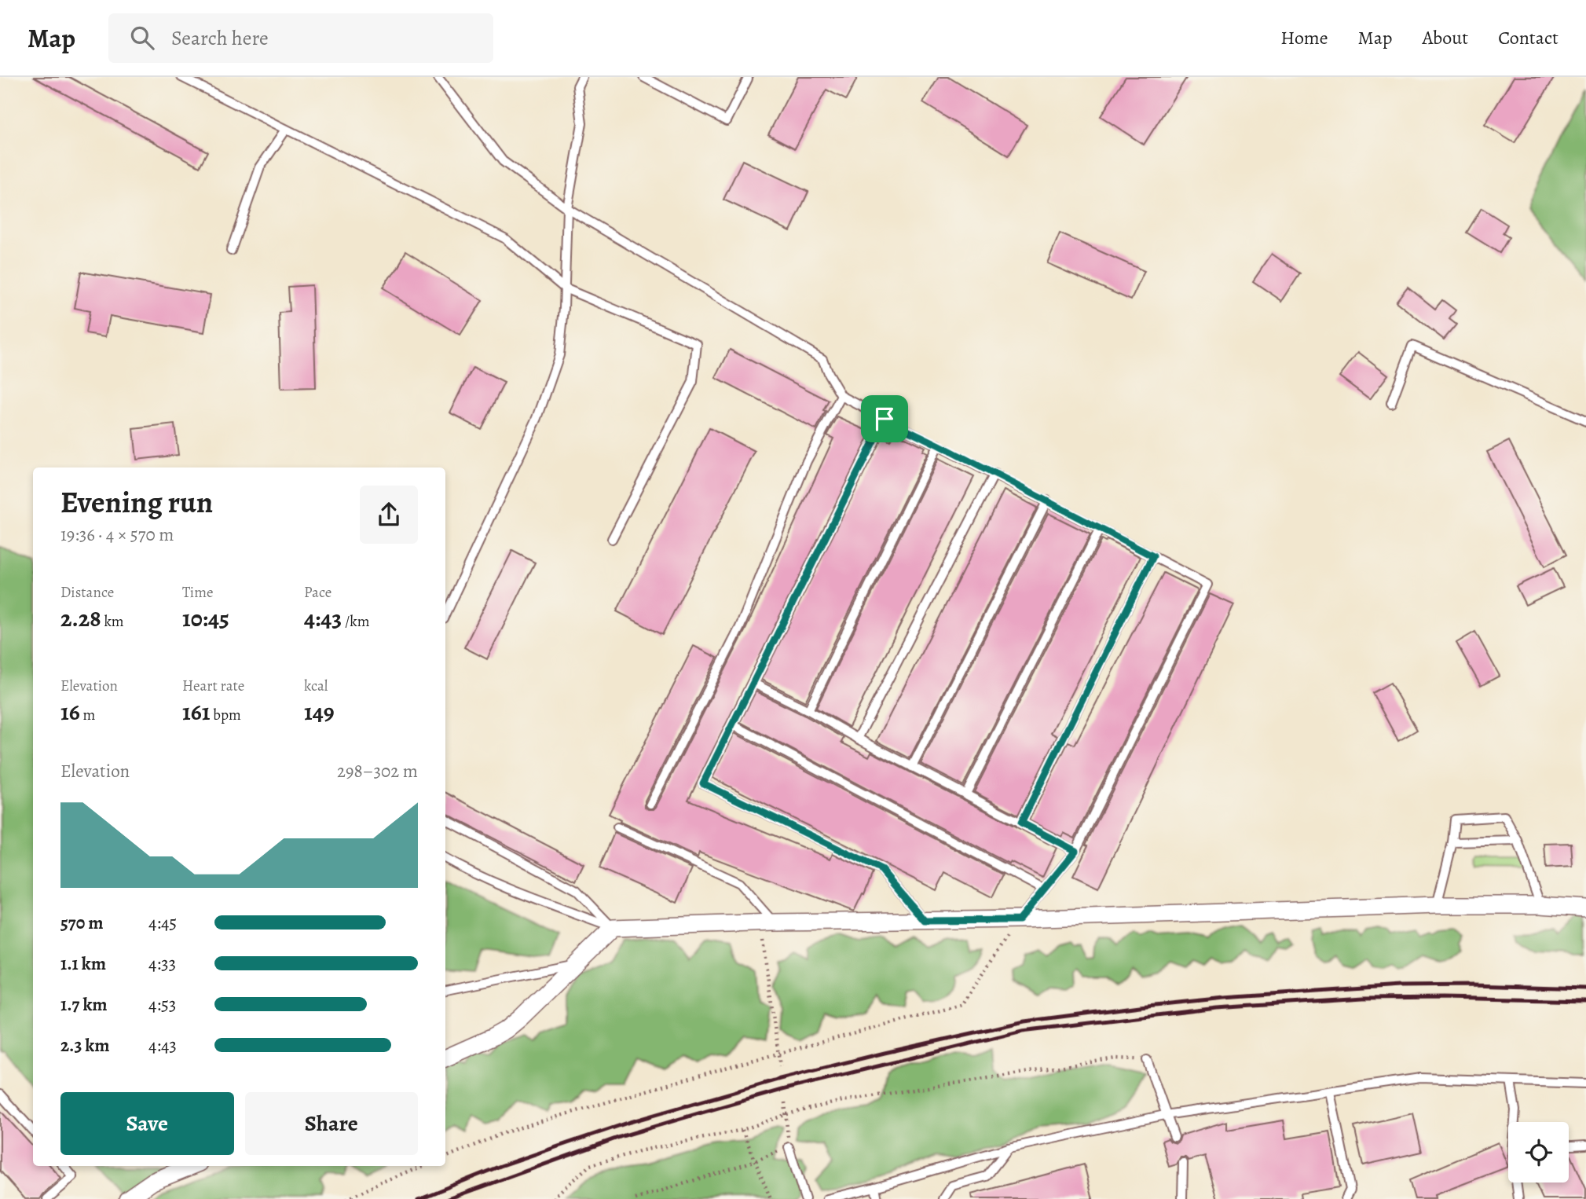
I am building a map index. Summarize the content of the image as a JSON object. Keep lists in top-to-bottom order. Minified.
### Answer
{"page":{"header":"Map","search":"Search here","nav":["Home","Map","About","Contact"],"heading":["Evening run","19:36 · 4 × 570 m"],"stats":[["Distance","2.28 km"],["Time","10:45"],["Pace","4:43 /km"],["Elevation","16 m"],["Heart rate","161 bpm"],["kcal","149"]],"chart":["Elevation","298–302 m"],"list":[{"name":"570 m","note":"4:45"},{"name":"1.1 km","note":"4:33"},{"name":"1.7 km","note":"4:53"},{"name":"2.3 km","note":"4:43"}],"buttons":["Save","Share"]}}
